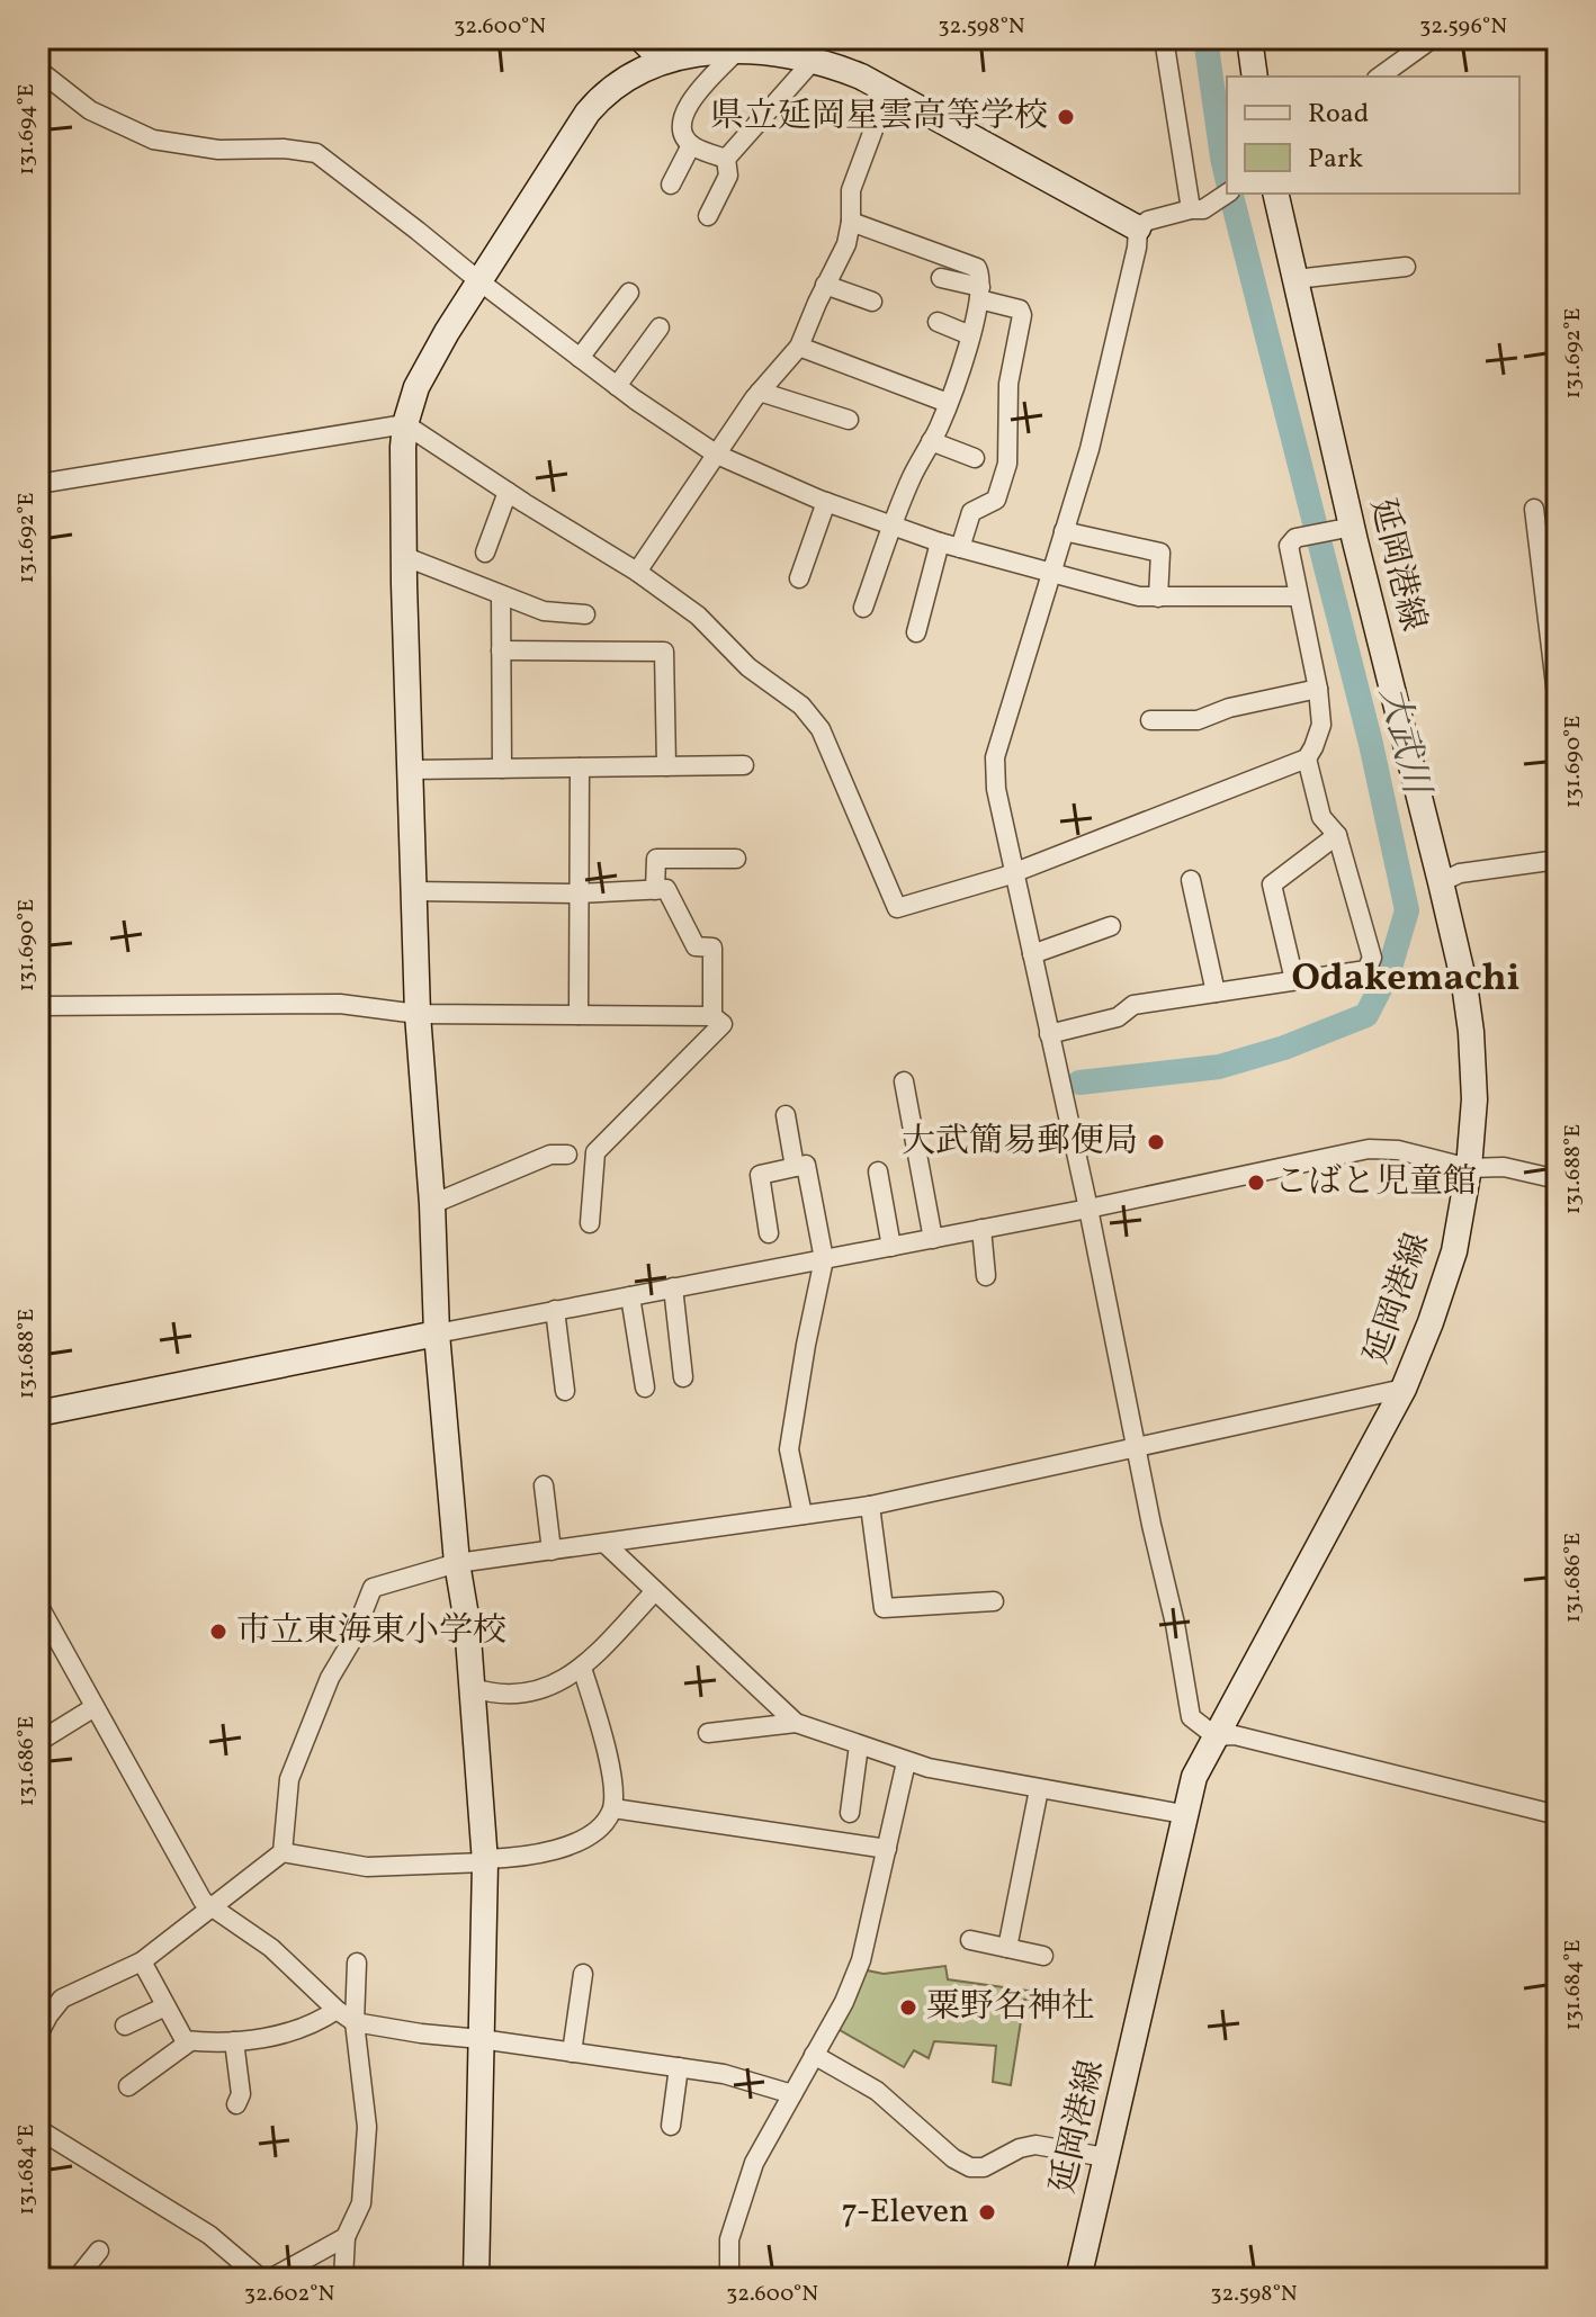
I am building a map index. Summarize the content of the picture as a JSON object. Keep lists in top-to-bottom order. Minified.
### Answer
{"streets":{"street":["延岡港線"]},"districts":["Odakemachi"],"water":["大武川"],"places":["県立延岡星雲高等学校","大武簡易郵便局","こばと児童館","市立東海東小学校","粟野名神社","7-Eleven"],"legend":["Road","Park"],"coordinates":["32.600°N","32.598°N","32.596°N","131.694°E","131.692°E","131.690°E","131.688°E","131.686°E","131.684°E","32.602°N"]}
